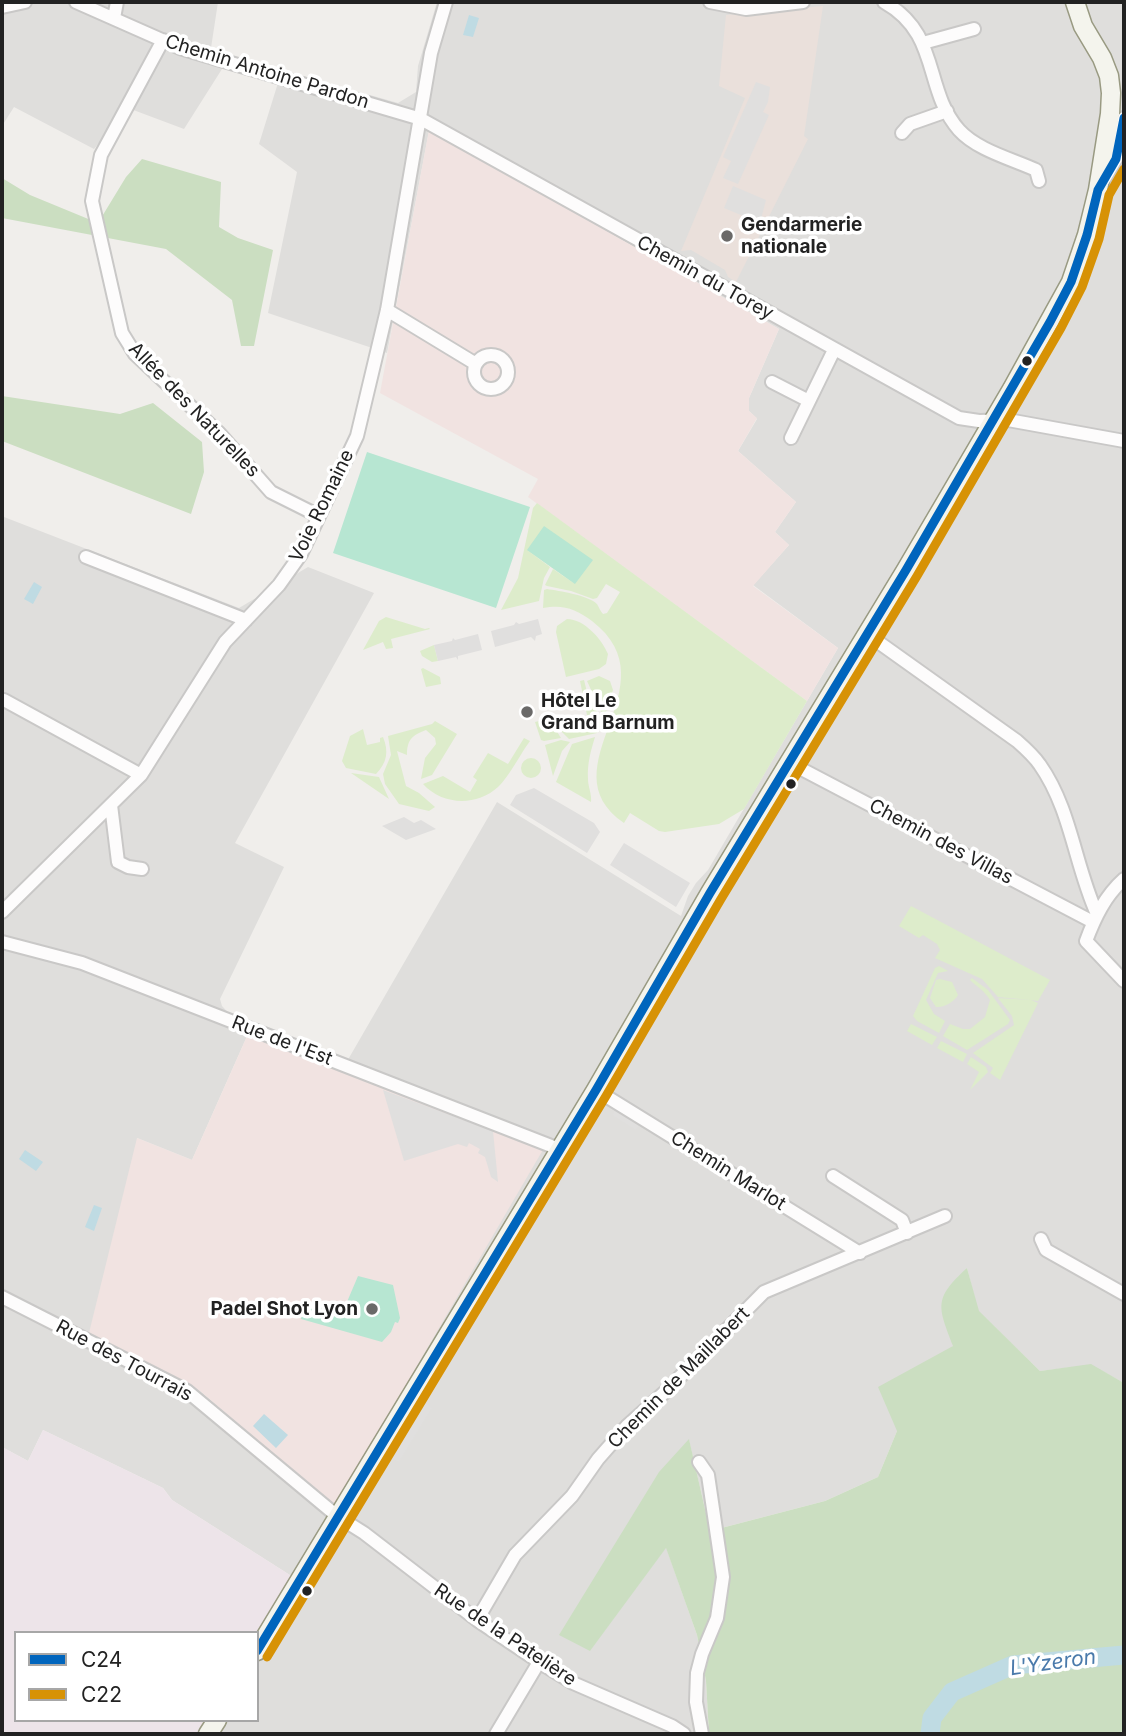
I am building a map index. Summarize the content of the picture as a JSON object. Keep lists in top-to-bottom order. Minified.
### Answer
{"streets":{"street":["Chemin Antoine Pardon","Chemin du Torey","Allée des Naturelles","Voie Romaine","Chemin des Villas","Rue de l'Est","Chemin Marlot","Rue des Tourrais","Chemin de Maillabert","Rue de la Patelière"]},"crossings":[["Chemin Antoine Pardon","Chemin du Torey"],["Chemin Antoine Pardon","Allée des Naturelles"],["Chemin Antoine Pardon","Voie Romaine"],["Chemin du Torey","Voie Romaine"],["Allée des Naturelles","Voie Romaine"],["Chemin Marlot","Chemin de Maillabert"],["Rue des Tourrais","Rue de la Patelière"],["Chemin de Maillabert","Rue de la Patelière"]],"water":["L'Yzeron"],"places":["Gendarmerie nationale","Hôtel Le Grand Barnum","Padel Shot Lyon"],"lines":["transit line C24","transit line C22"],"legend":["C24","C22"]}
